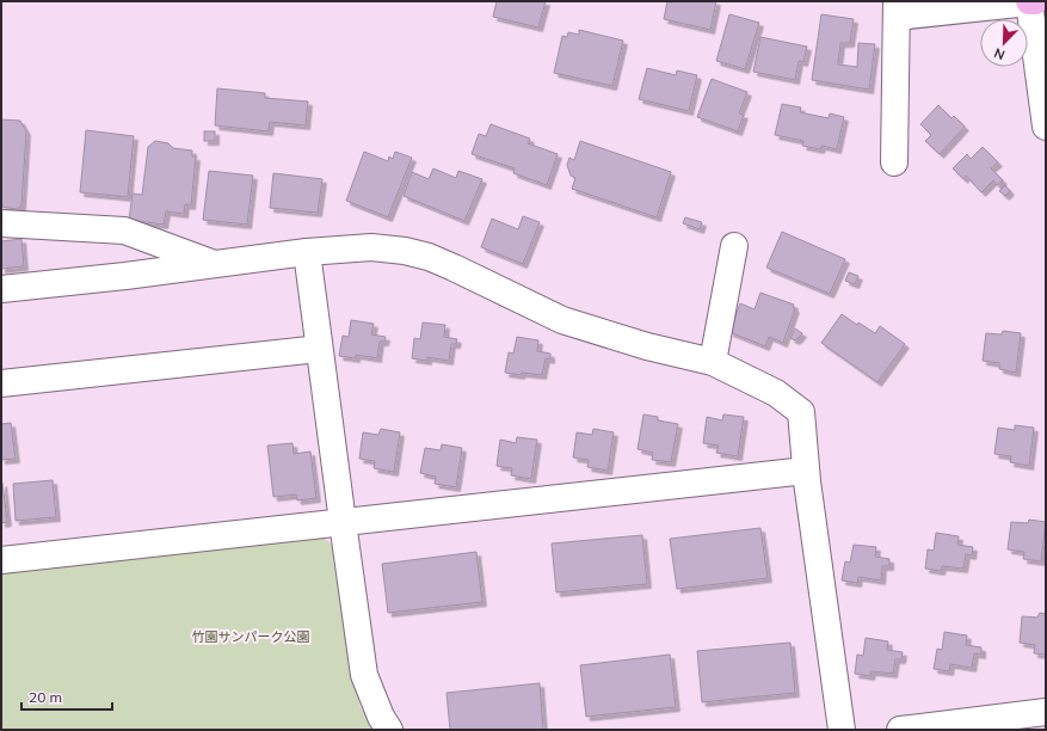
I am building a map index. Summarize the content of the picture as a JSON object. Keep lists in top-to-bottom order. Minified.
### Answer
{"parks":["竹園サンパーク公園"],"scale_bar":"20 m","north":"bottom left"}
